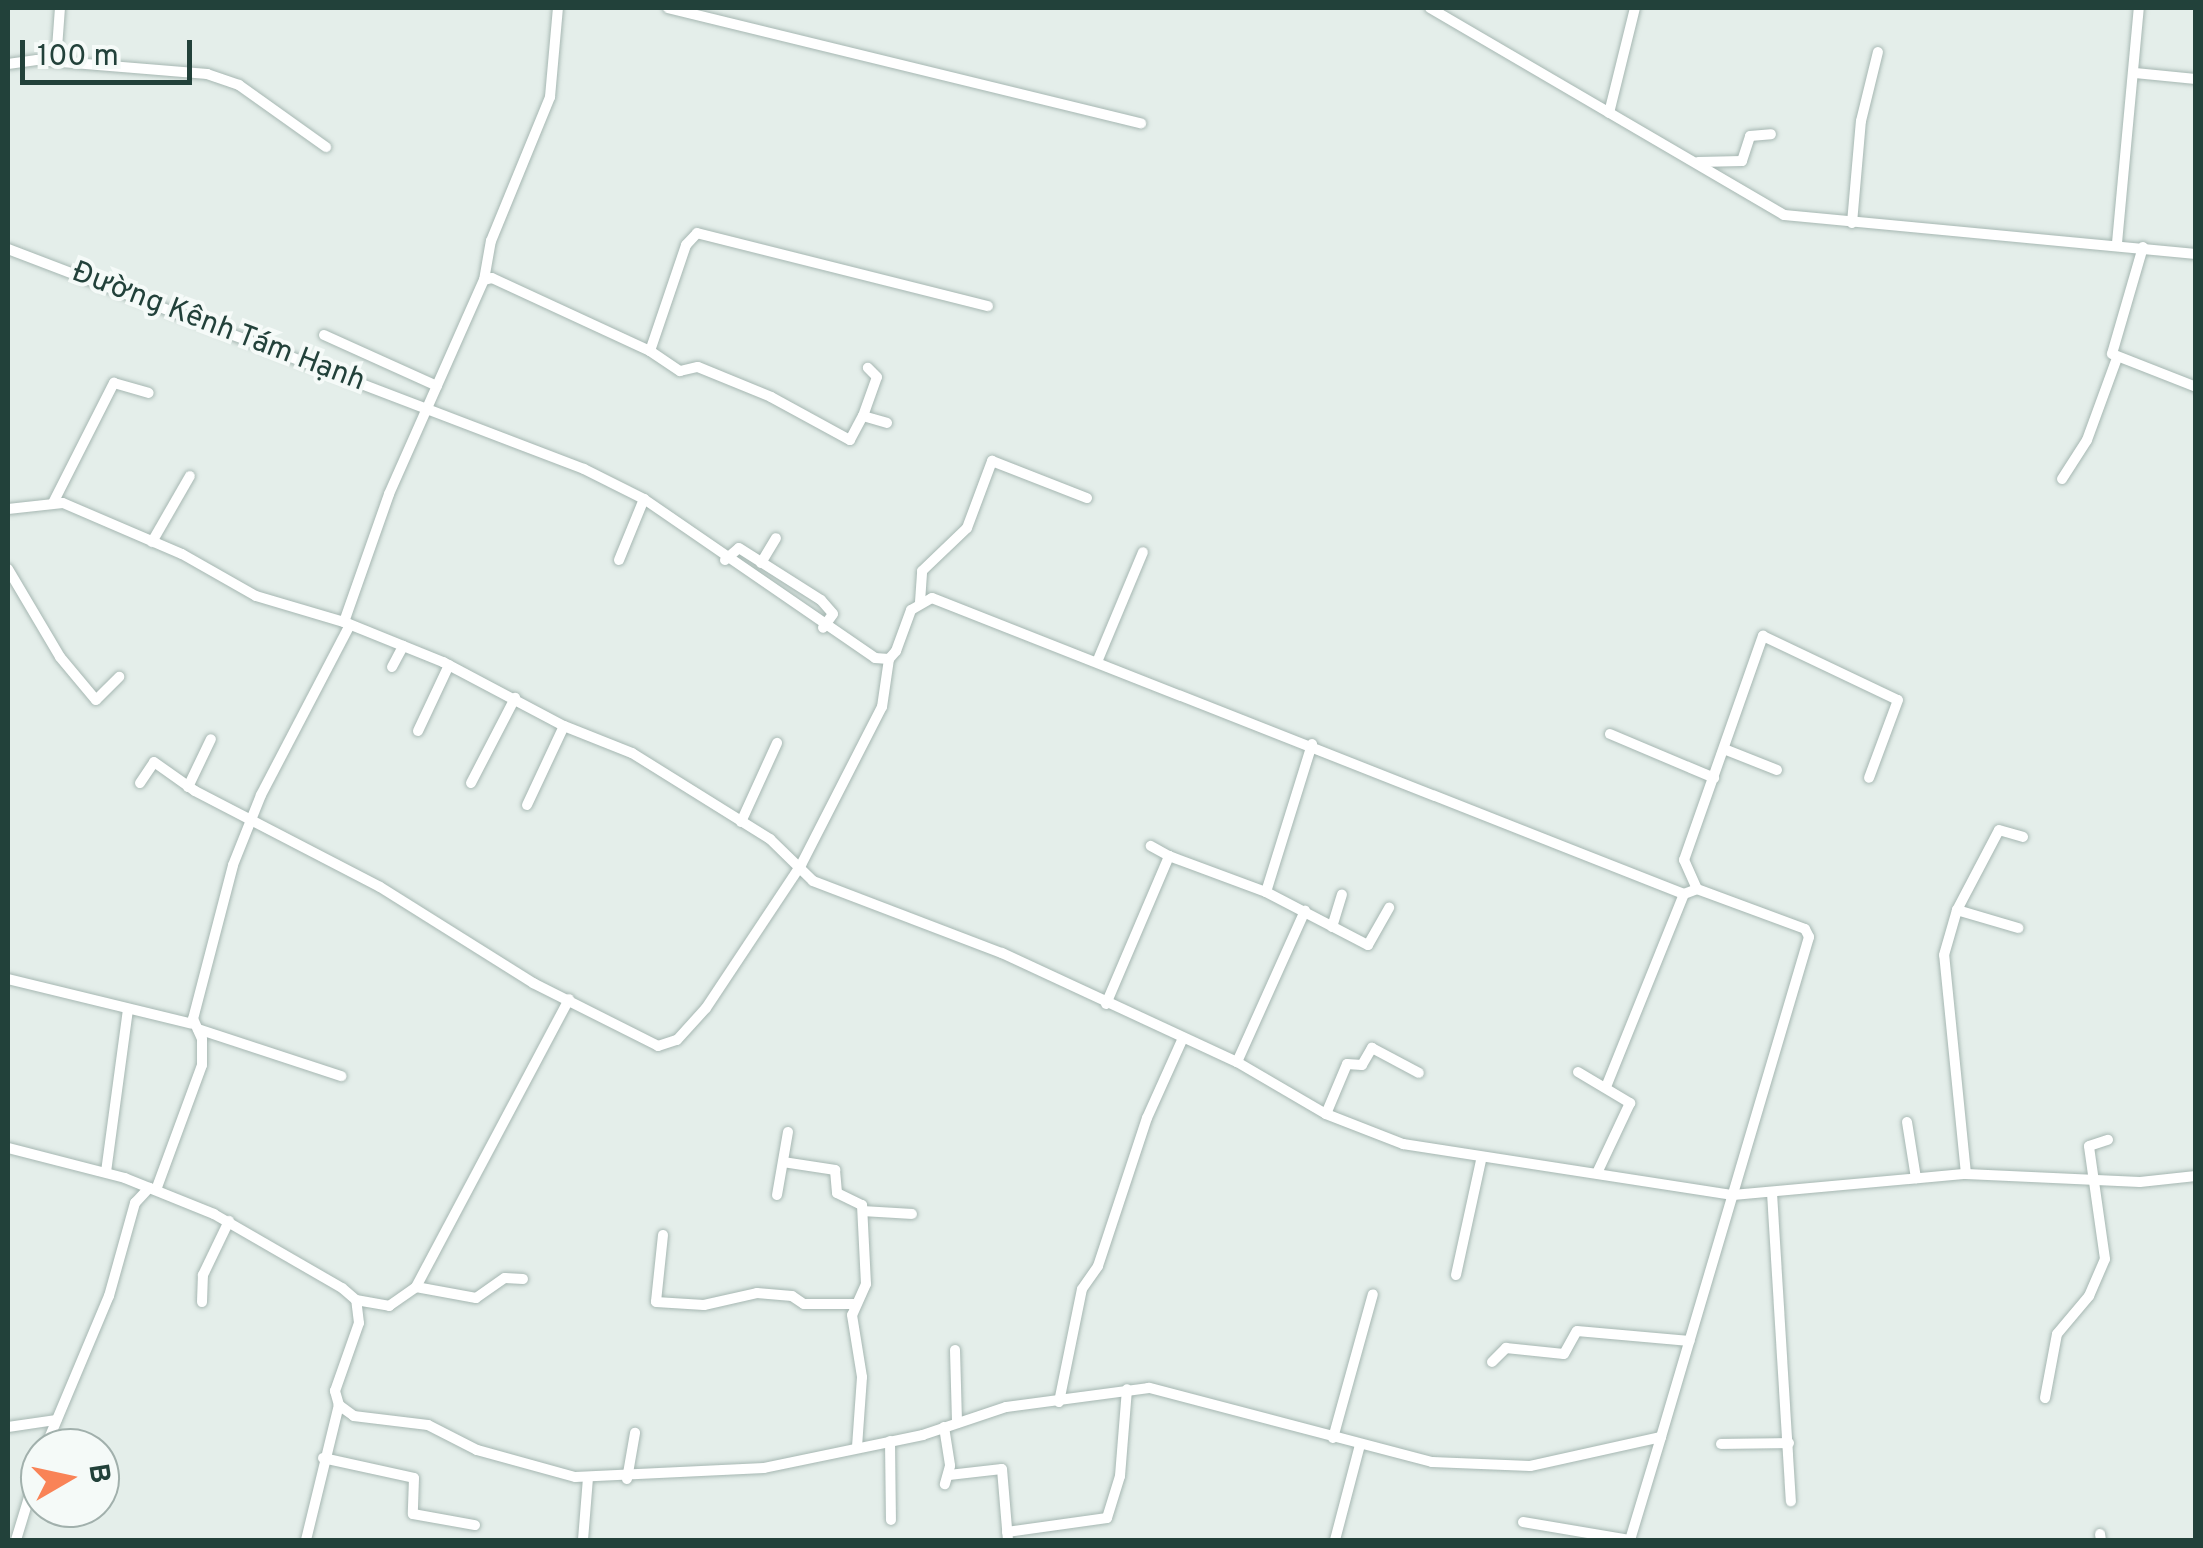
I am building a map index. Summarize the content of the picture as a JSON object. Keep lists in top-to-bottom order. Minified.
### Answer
{"streets":{"street":["Đường Kênh Tám Hạnh"]},"scale_bar":"100 m","north":"right"}
